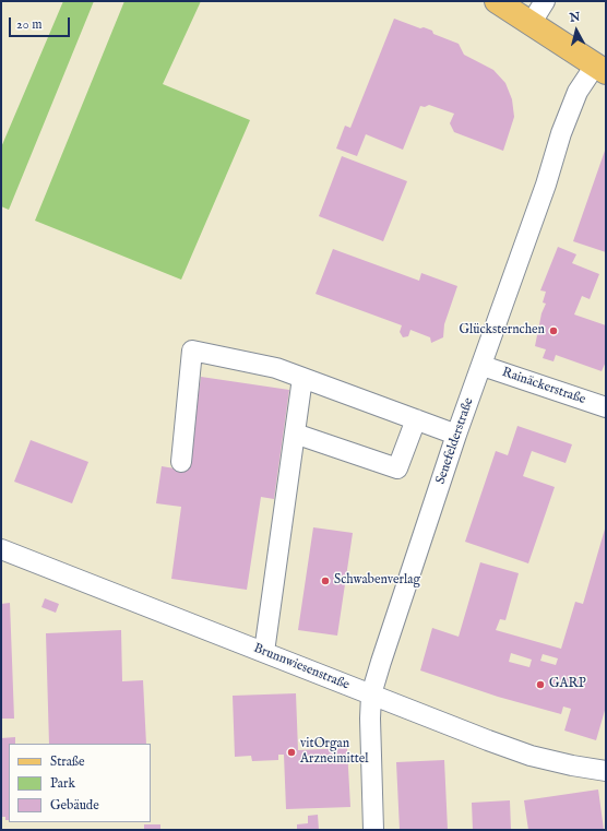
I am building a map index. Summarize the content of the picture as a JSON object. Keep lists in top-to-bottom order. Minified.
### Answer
{"streets":{"street":["Rainäckerstraße","Senefelderstraße","Brunnwiesenstraße"]},"crossings":[["Rainäckerstraße","Senefelderstraße"],["Senefelderstraße","Brunnwiesenstraße"]],"places":["Glücksternchen","Schwabenverlag","GARP","vitOrgan Arzneimittel"],"legend":["Straße","Park","Gebäude"],"scale_bar":"20 m","north":"top"}
